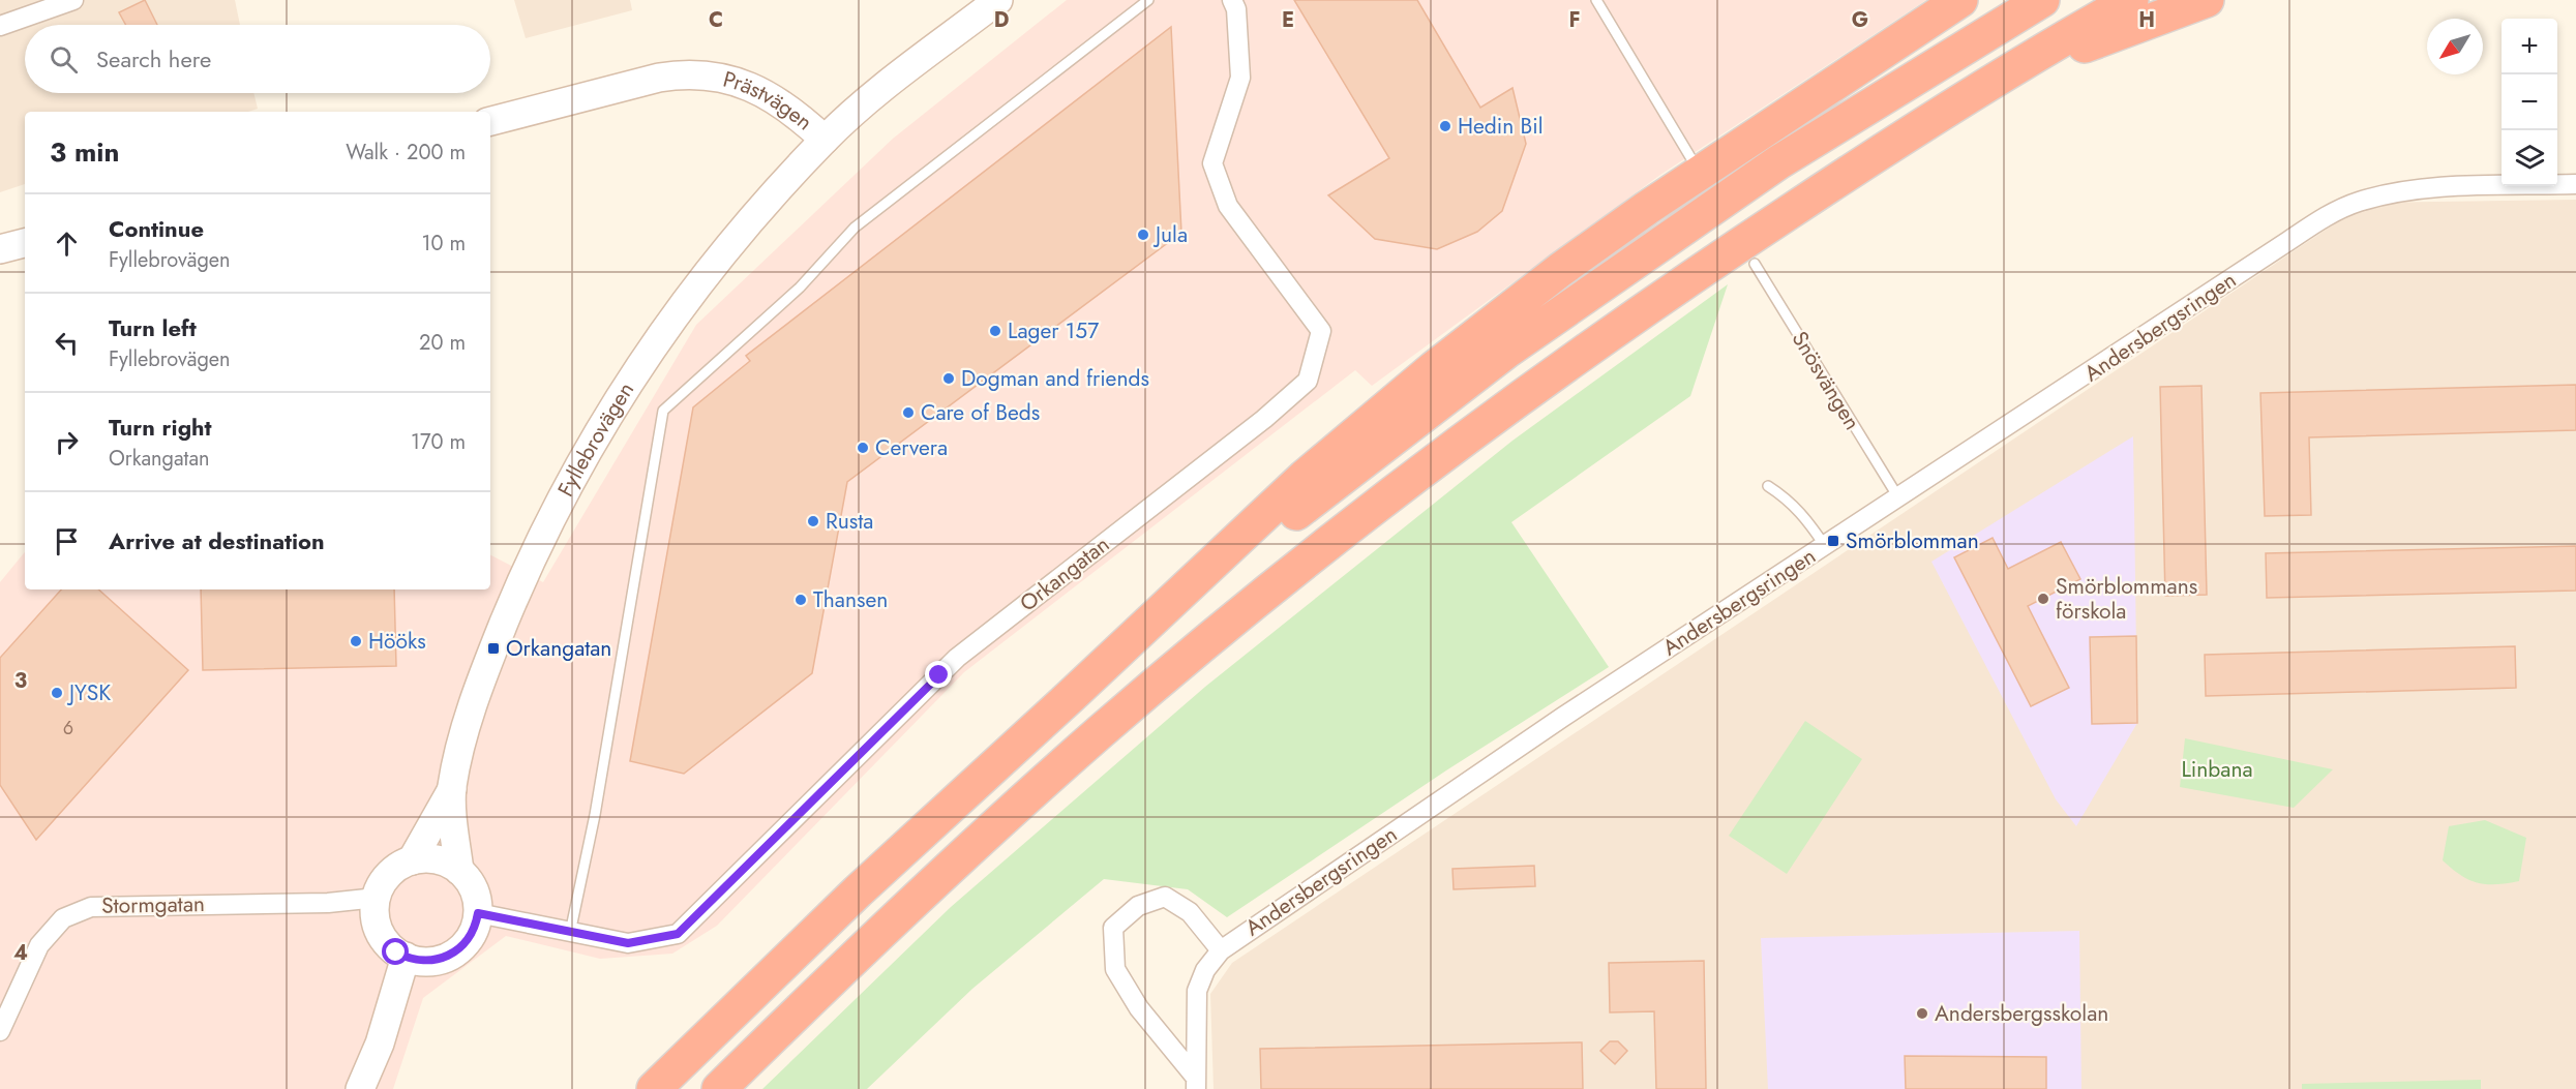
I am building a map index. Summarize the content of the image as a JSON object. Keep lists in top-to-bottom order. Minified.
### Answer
{"streets":{"street":["Prästvägen","Andersbergsringen","Fyllebrovägen","Orkangatan","Stormgatan"],"lane":["Snösvängen"]},"crossings":[["Prästvägen","Fyllebrovägen"],["Andersbergsringen","Snösvängen"],["Fyllebrovägen","Orkangatan"],["Fyllebrovägen","Stormgatan"],["Orkangatan","Stormgatan"]],"parks":["Linbana"],"places":{"other":["Hedin Bil","Jula","Lager 157","Dogman and friends","Care of Beds","Cervera","Rusta","Smörblommans förskola","Thansen","Hööks","JYSK","Andersbergsskolan"],"transit":["Smörblomman","Orkangatan"]},"house_numbers":["6"],"north":"bottom left","page":{"map_buttons":["+","−"],"search":"Search here","heading":["3 min","Walk · 200 m"],"list":[["Continue","Fyllebrovägen","10 m"],["Turn left","Fyllebrovägen","20 m"],["Turn right","Orkangatan","170 m"],"Arrive at destination"]},"grid":{"columns":["C","D","E","F","G","H"],"rows":["3","4"]}}
